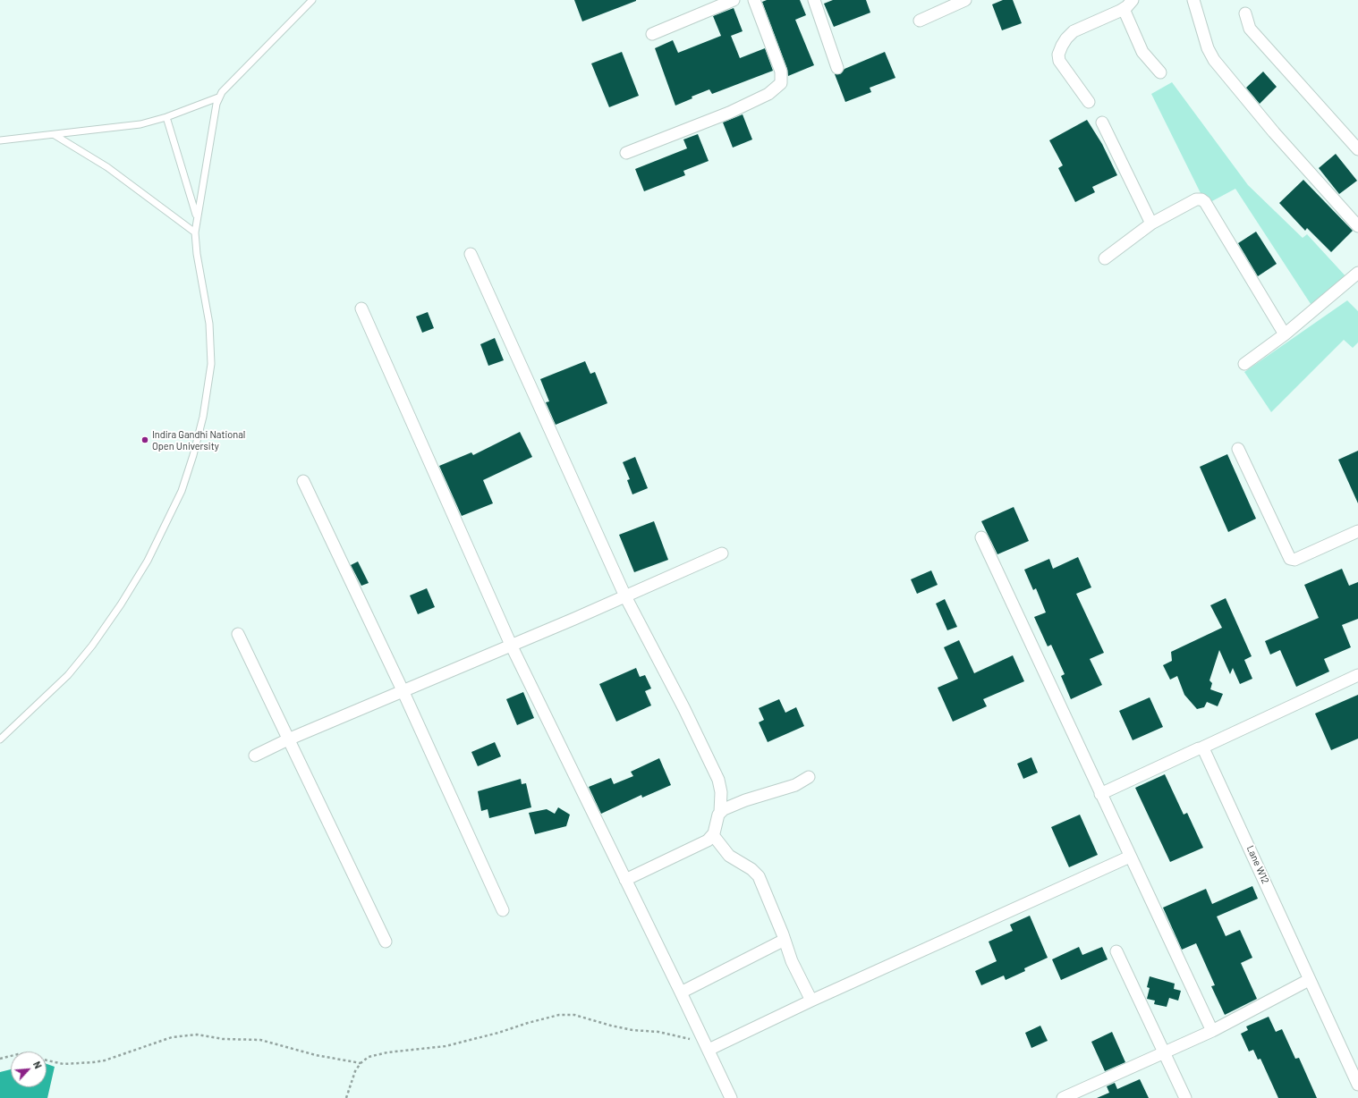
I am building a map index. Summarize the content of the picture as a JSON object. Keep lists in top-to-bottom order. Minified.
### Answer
{"streets":{"street":["Lane W12"]},"places":["Indira Gandhi National Open University"],"north":"top right"}
